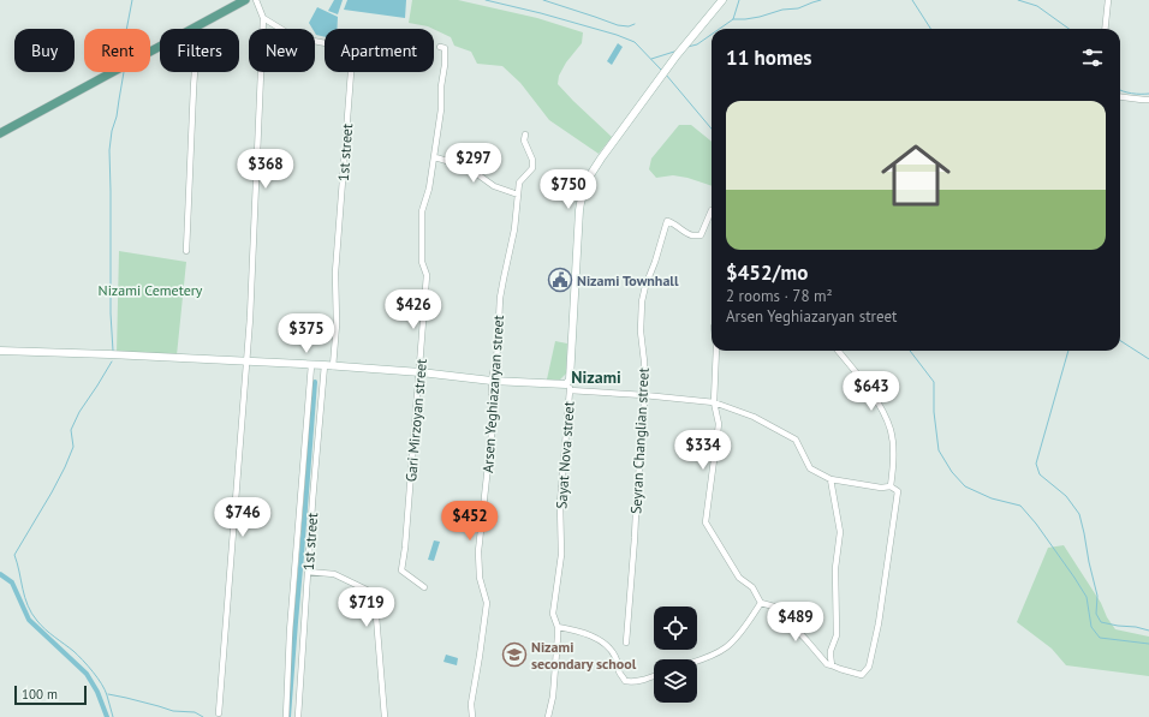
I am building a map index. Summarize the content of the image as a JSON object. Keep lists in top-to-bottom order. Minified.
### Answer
{"streets":{"main road":["Sayat Nova street"],"street":["1st street","Arsen Yeghiazaryan street","Gari Mirzoyan street","Seyran Changlian street"]},"districts":["Nizami"],"parks":["Nizami Cemetery"],"places":{"public building":["Nizami Townhall"],"school or university":["Nizami secondary school"]},"scale_bar":"100 m","page":{"chip":["Buy","Rent","Filters","New","Apartment"],"heading":"11 homes","list":[{"name":"$452/mo","note":"2 rooms · 78 m² · Arsen Yeghiazaryan street"}],"price":["$297","$368","$750","$426","$375","$643","$334","$746","$452","$719","$489"],"scale":"100 m"}}
